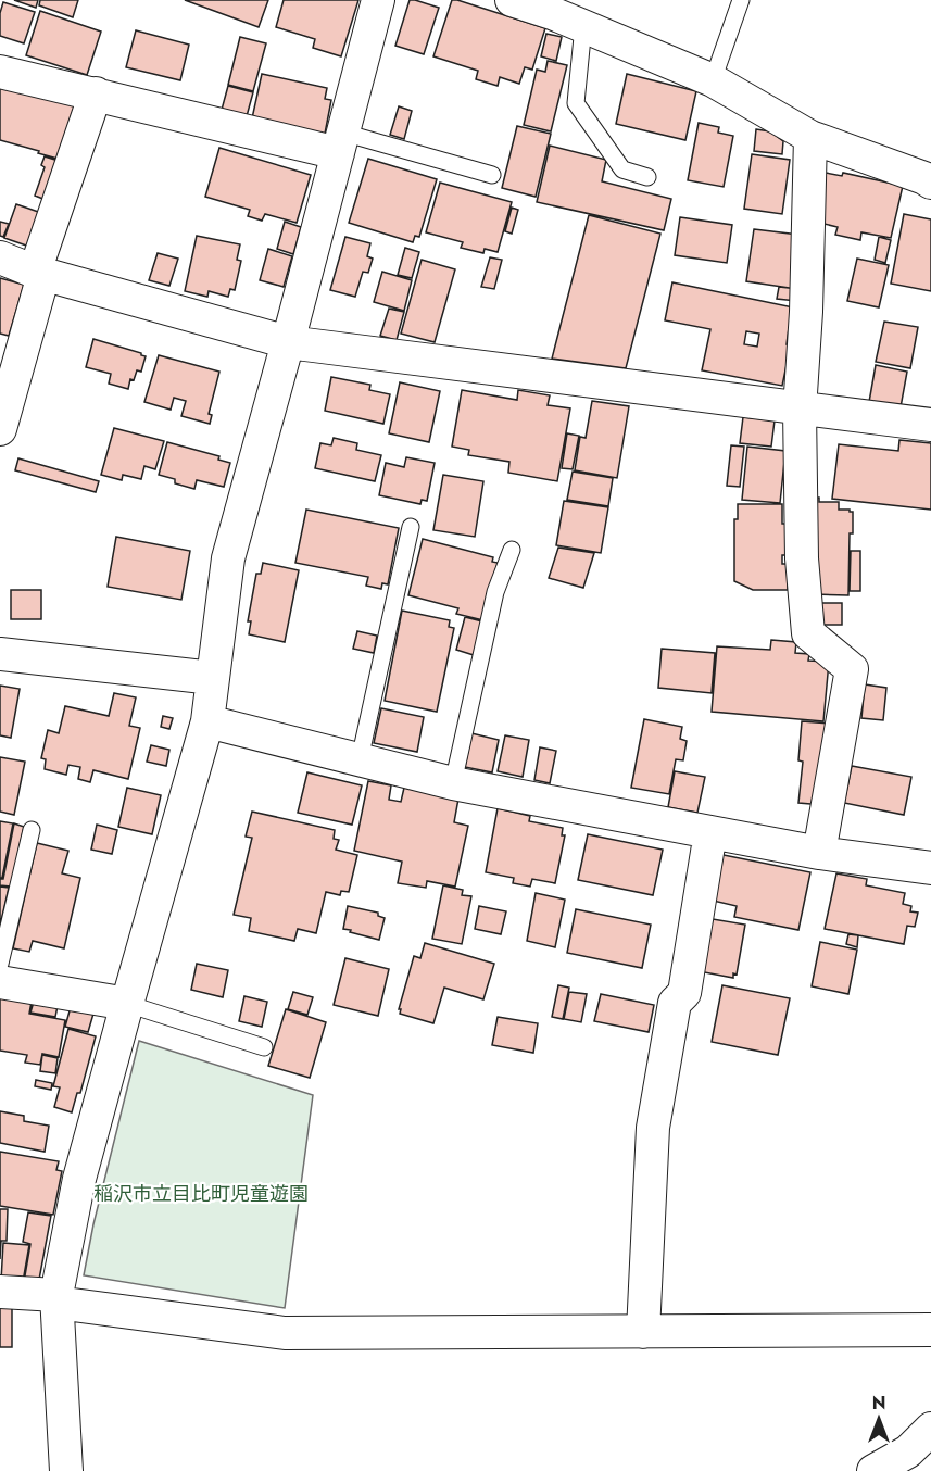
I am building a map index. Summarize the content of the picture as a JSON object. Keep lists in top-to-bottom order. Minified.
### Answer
{"parks":["稲沢市立目比町児童遊園"],"north":"top"}
